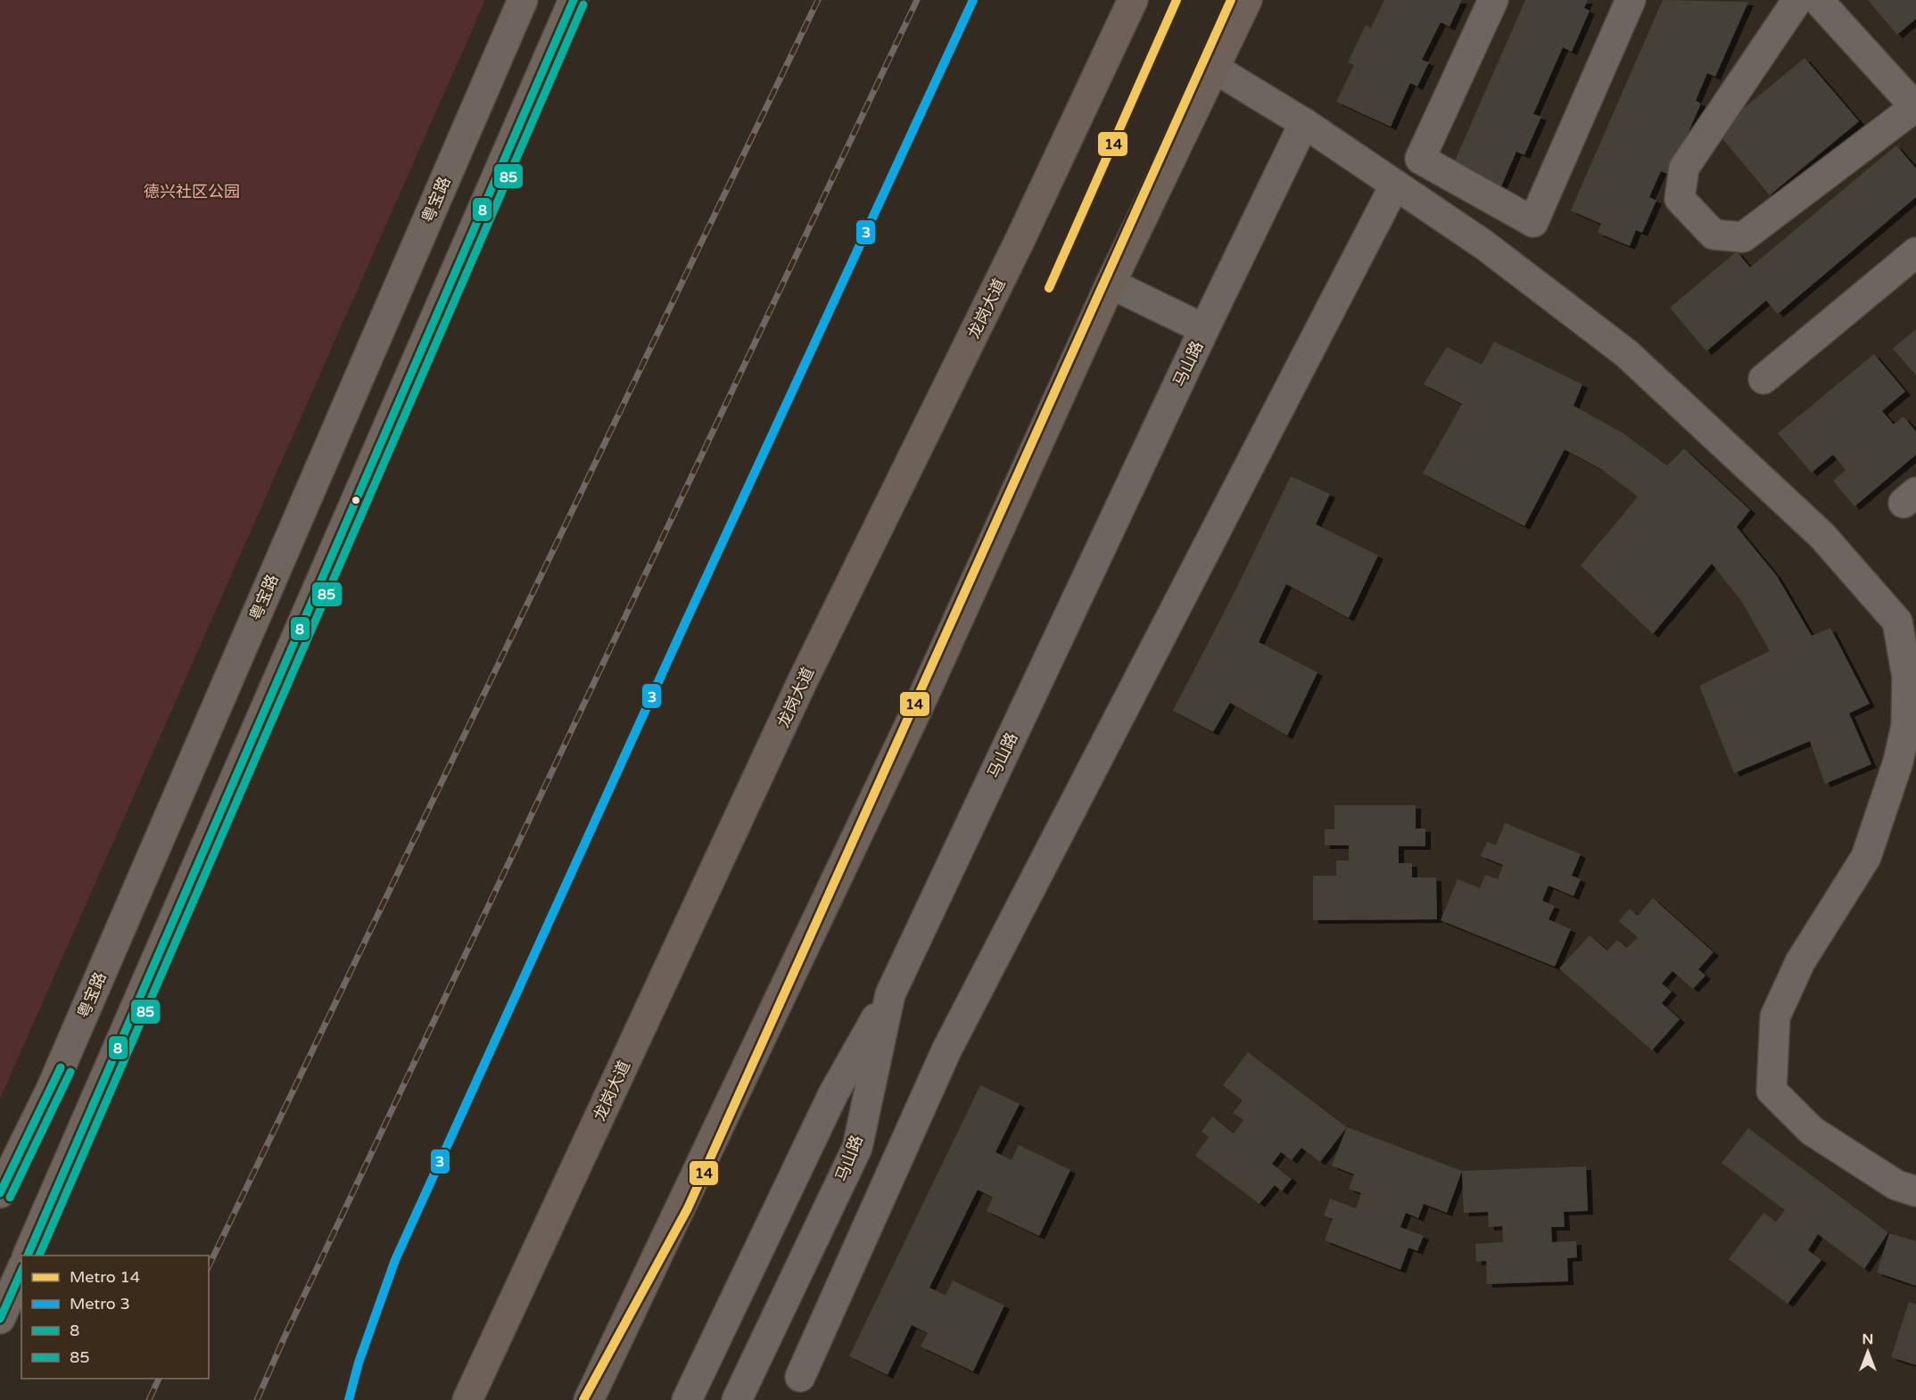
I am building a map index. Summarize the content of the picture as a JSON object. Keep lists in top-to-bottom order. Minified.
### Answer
{"streets":{"highway":["龙岗大道"],"main road":["粤宝路"],"street":["马山路"]},"parks":["德兴社区公园"],"lines":["metro line 14","metro line 3","transit line 8","transit line 85"],"legend":["Metro 14","Metro 3","8","85"],"north":"top"}
